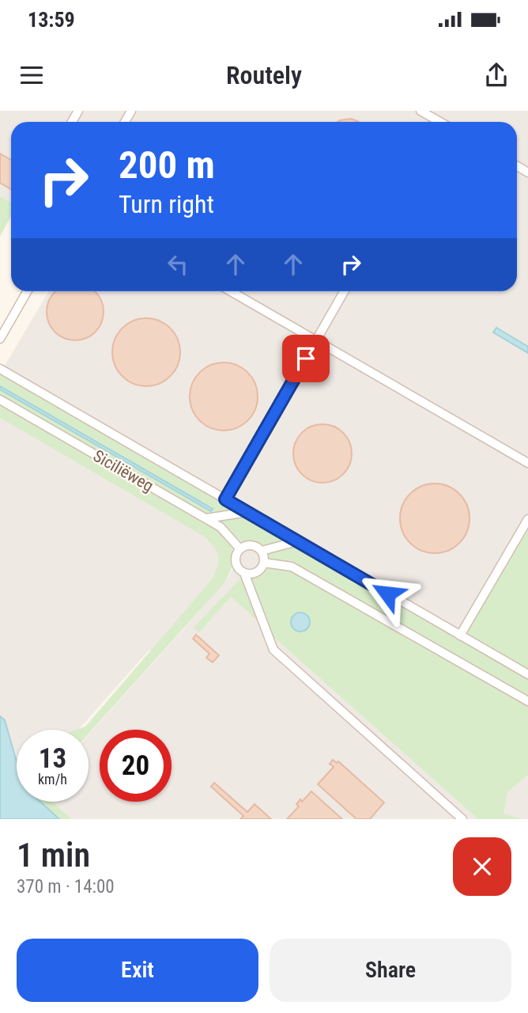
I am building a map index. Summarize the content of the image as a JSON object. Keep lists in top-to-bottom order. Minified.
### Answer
{"streets":{"street":["Siciliëweg"]},"page":{"status":"13:59","header":"Routely","turn":["200 m","Turn right"],"speed":"13 km/h","limit":"20","heading":["1 min","370 m · 14:00"],"buttons":["Exit","Share"]}}
